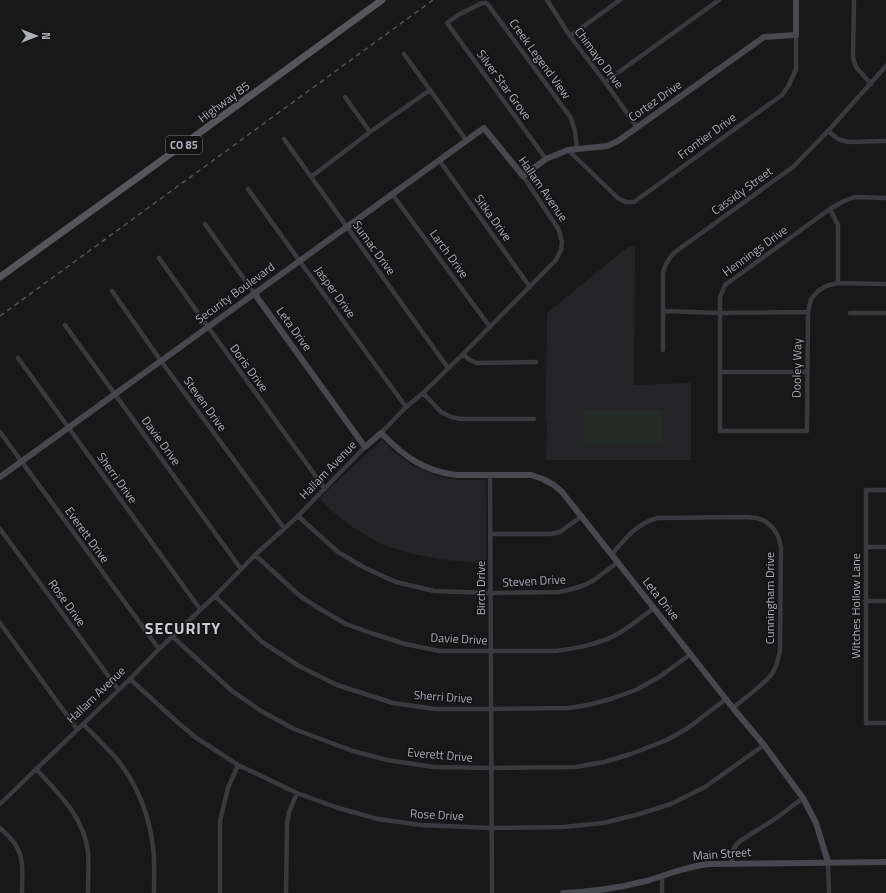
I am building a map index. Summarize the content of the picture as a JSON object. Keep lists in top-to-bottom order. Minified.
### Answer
{"streets":{"main road":["Highway 85","CO 85"],"street":["Chimayo Drive","Creek Legend View","Silver Star Grove","Cortez Drive","Frontier Drive","Hallam Avenue","Cassidy Street","Sitka Drive","Sumac Drive","Hennings Drive","Larch Drive","Jasper Drive","Security Boulevard","Leta Drive","Doris Drive","Dooley Way","Steven Drive","Davie Drive","Sherri Drive","Everett Drive","Birch Drive","Cunningham Drive","Rose Drive","Witches Hollow Lane","Main Street"]},"crossings":[["Chimayo Drive","Cortez Drive"],["Creek Legend View","Silver Star Grove"],["Creek Legend View","Cortez Drive"],["Silver Star Grove","Cortez Drive"],["Cortez Drive","Frontier Drive"],["Cortez Drive","Hallam Avenue"],["Hallam Avenue","Sitka Drive"],["Hallam Avenue","Sumac Drive"],["Hallam Avenue","Larch Drive"],["Hallam Avenue","Jasper Drive"],["Hallam Avenue","Security Boulevard"],["Hallam Avenue","Leta Drive"],["Hallam Avenue","Doris Drive"],["Hallam Avenue","Steven Drive"],["Hallam Avenue","Davie Drive"],["Hallam Avenue","Sherri Drive"],["Hallam Avenue","Everett Drive"],["Hallam Avenue","Rose Drive"],["Sitka Drive","Security Boulevard"],["Sumac Drive","Security Boulevard"],["Hennings Drive","Dooley Way"],["Larch Drive","Security Boulevard"],["Jasper Drive","Security Boulevard"],["Security Boulevard","Leta Drive"],["Security Boulevard","Doris Drive"],["Security Boulevard","Steven Drive"],["Security Boulevard","Davie Drive"],["Security Boulevard","Sherri Drive"],["Security Boulevard","Everett Drive"],["Leta Drive","Steven Drive"],["Leta Drive","Davie Drive"],["Leta Drive","Sherri Drive"],["Leta Drive","Everett Drive"],["Leta Drive","Birch Drive"],["Leta Drive","Cunningham Drive"],["Leta Drive","Rose Drive"],["Leta Drive","Main Street"],["Steven Drive","Birch Drive"],["Davie Drive","Birch Drive"],["Sherri Drive","Birch Drive"],["Everett Drive","Birch Drive"],["Birch Drive","Rose Drive"]],"districts":["SECURITY"],"north":"right"}
